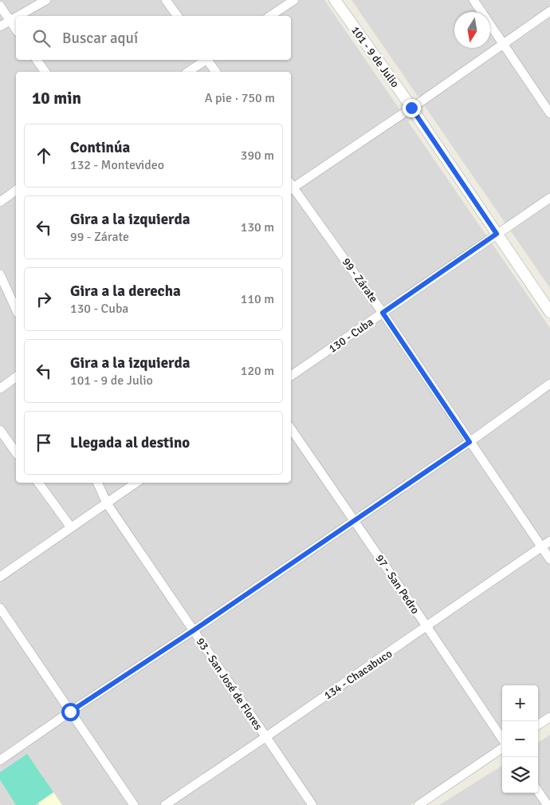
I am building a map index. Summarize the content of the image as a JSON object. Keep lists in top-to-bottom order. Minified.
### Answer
{"streets":{"street":["101 - 9 de Julio","99 - Zárate","130 - Cuba","97 - San Pedro","134 - Chacabuco","93 - San José de Flores"]},"crossings":[["101 - 9 de Julio","130 - Cuba"],["99 - Zárate","130 - Cuba"],["99 - Zárate","134 - Chacabuco"],["97 - San Pedro","134 - Chacabuco"],["134 - Chacabuco","93 - San José de Flores"]],"north":"bottom","page":{"search":"Buscar aquí","heading":["10 min","A pie · 750 m"],"list":[["Continúa","132 - Montevideo","390 m"],["Gira a la izquierda","99 - Zárate","130 m"],["Gira a la derecha","130 - Cuba","110 m"],["Gira a la izquierda","101 - 9 de Julio","120 m"],"Llegada al destino"],"map_buttons":["+","−"]}}
